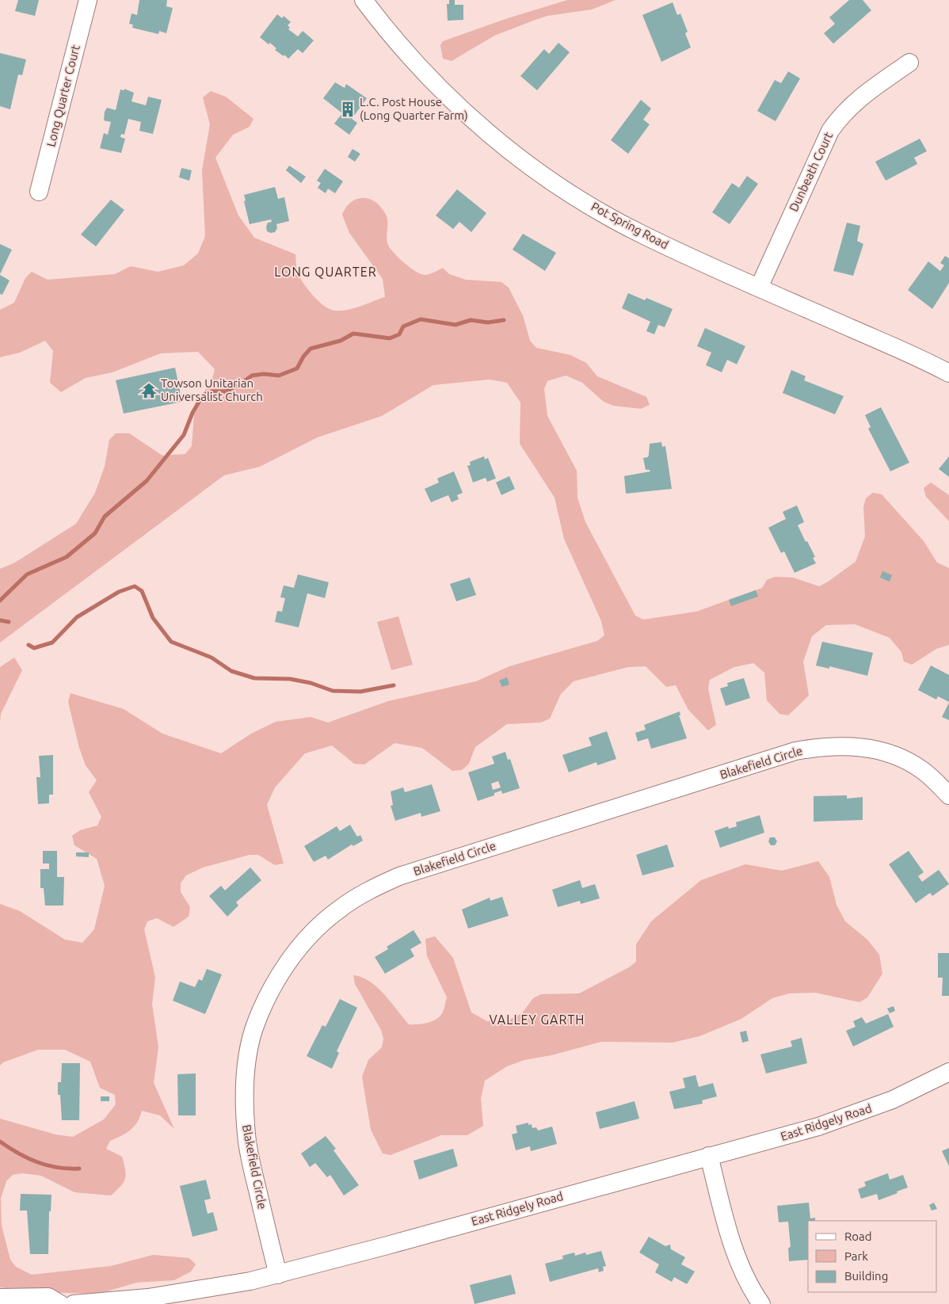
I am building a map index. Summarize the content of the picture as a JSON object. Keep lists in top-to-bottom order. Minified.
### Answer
{"streets":{"street":["Long Quarter Court","Dunbeath Court","Pot Spring Road","Blakefield Circle","East Ridgely Road"]},"crossings":[["Dunbeath Court","Pot Spring Road"],["Blakefield Circle","East Ridgely Road"]],"districts":["LONG QUARTER","VALLEY GARTH"],"places":{"building":["L.C. Post House (Long Quarter Farm)"],"temple":["Towson Unitarian Universalist Church"]},"legend":["Road","Park","Building"]}
